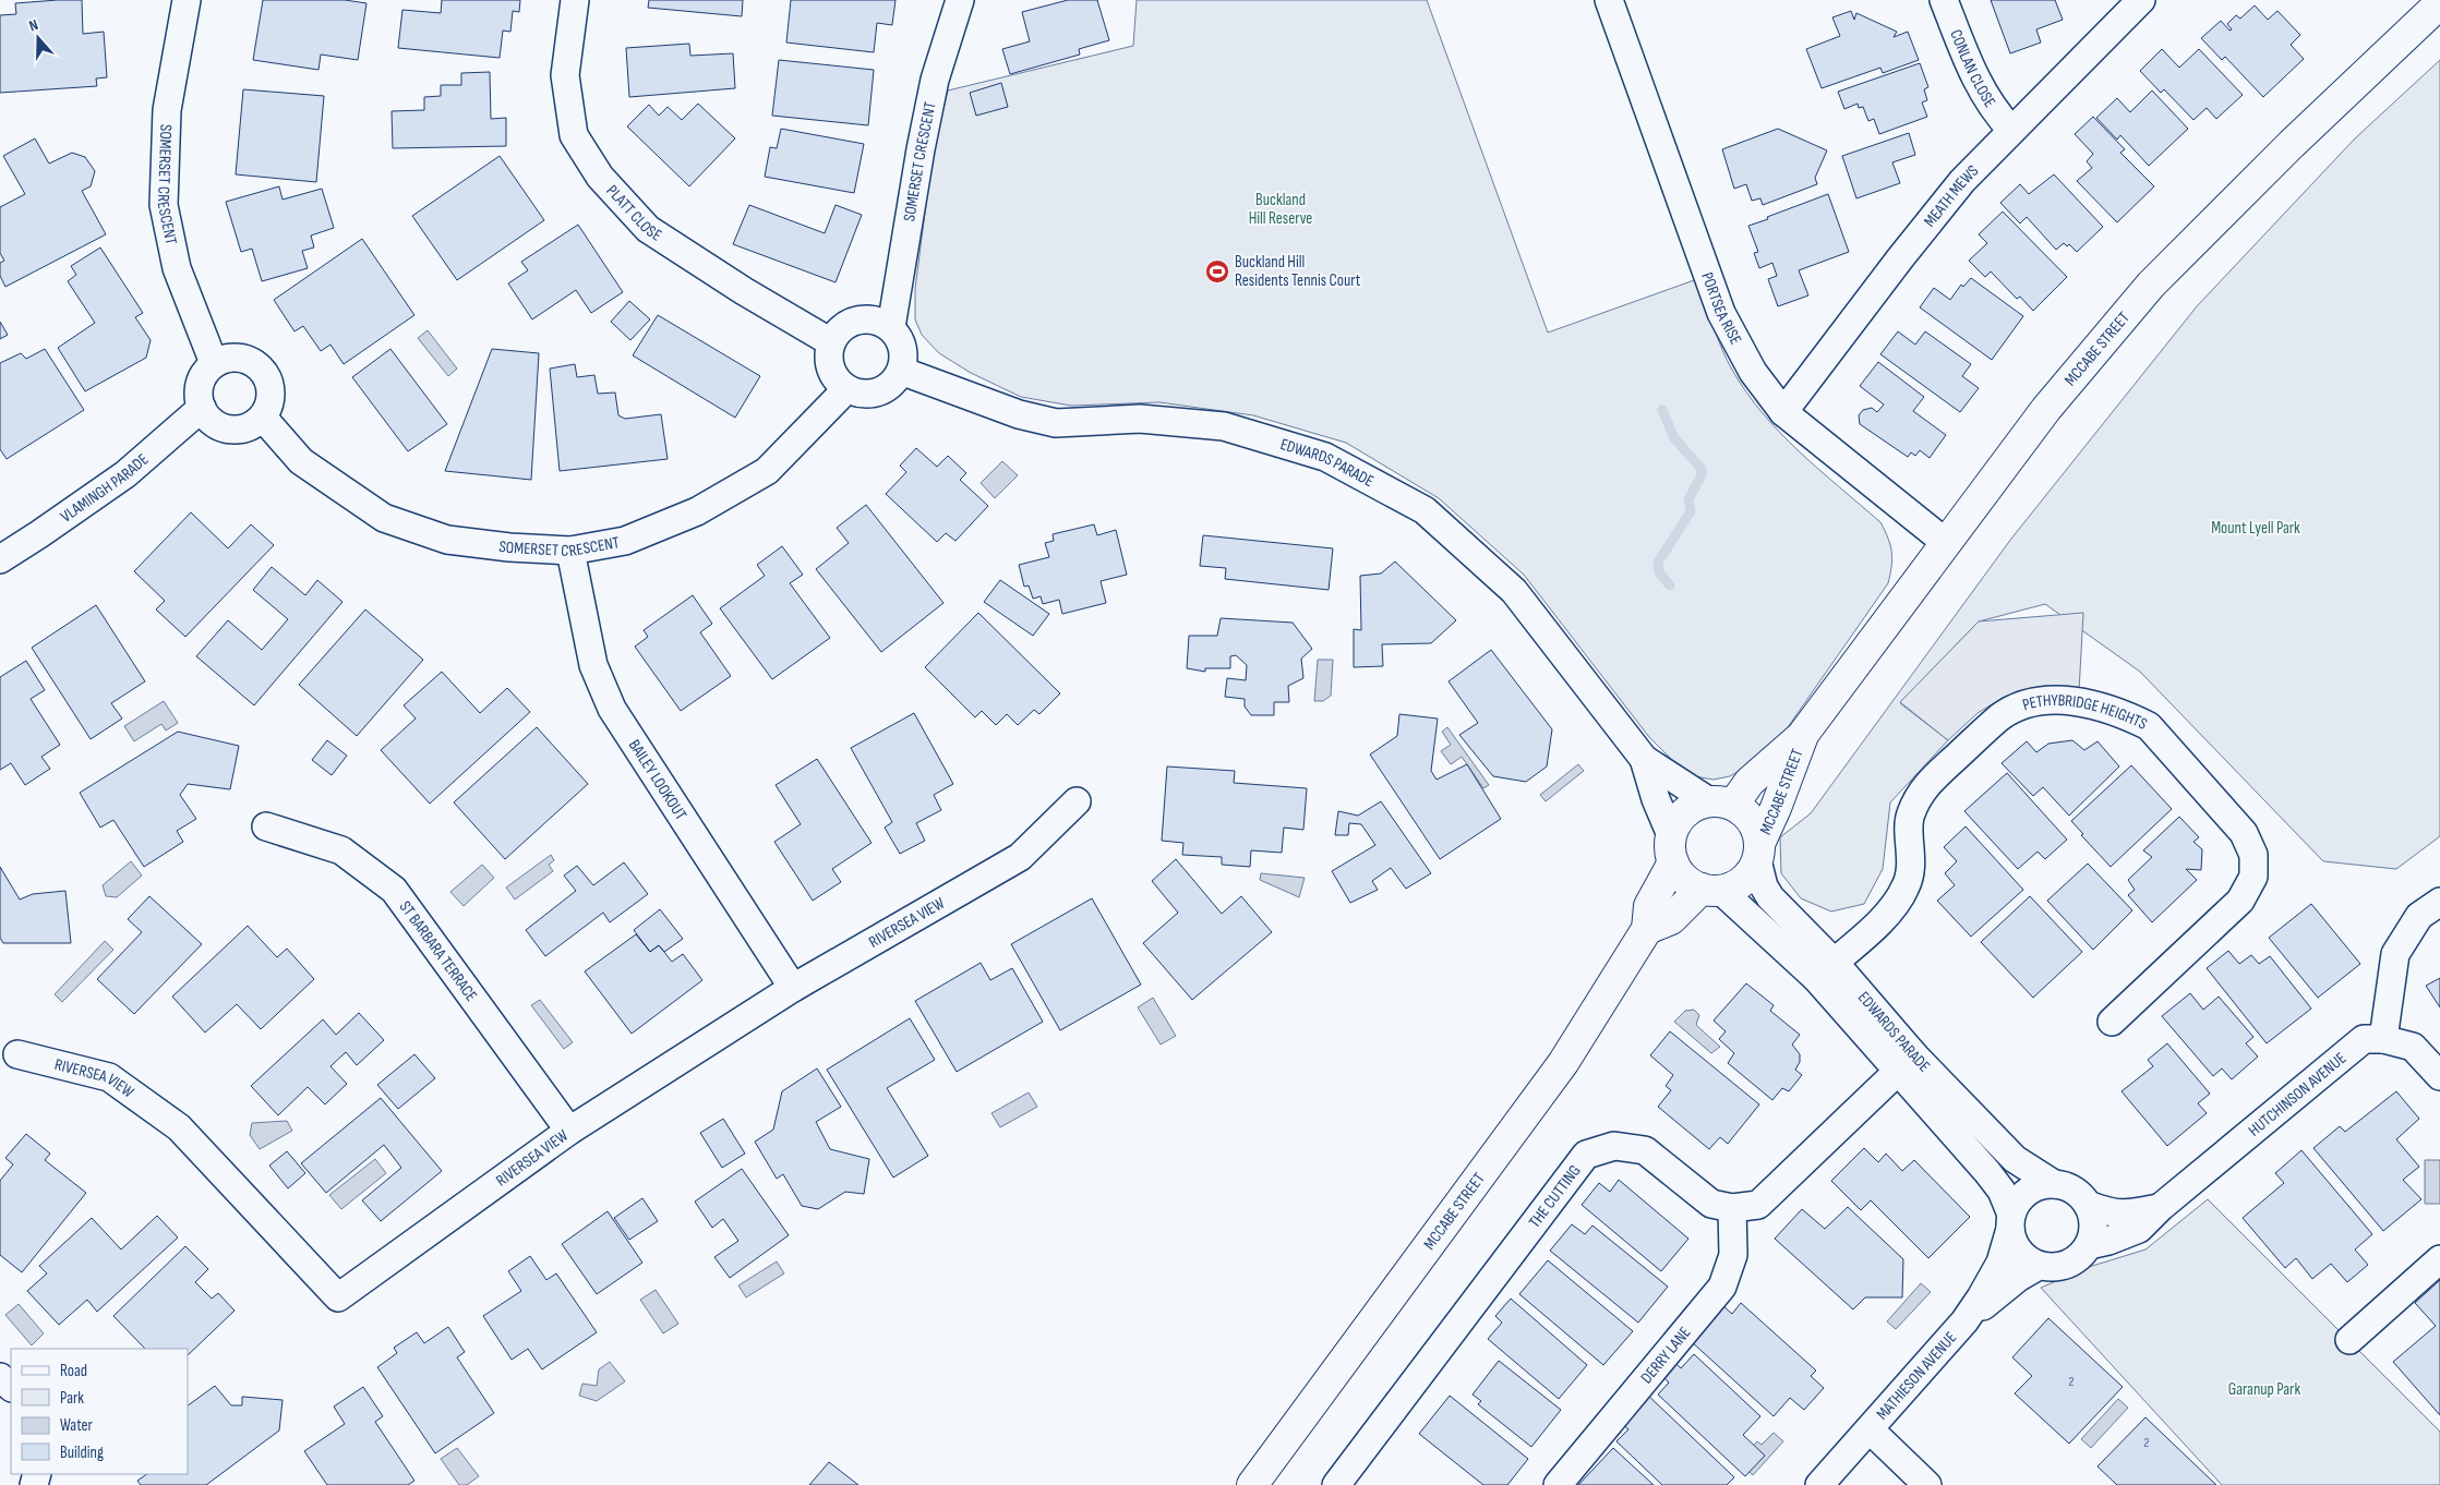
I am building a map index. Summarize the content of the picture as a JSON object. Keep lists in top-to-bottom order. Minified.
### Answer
{"streets":{"street":["CONLAN CLOSE","SOMERSET CRESCENT","MEATH MEWS","PLATT CLOSE","PORTSEA RISE","MCCABE STREET","EDWARDS PARADE","VLAMINGH PARADE","PETHYBRIDGE HEIGHTS","BAILEY LOOKOUT","RIVERSEA VIEW","ST BARBARA TERRACE","HUTCHINSON AVENUE","THE CUTTING","DERRY LANE","MATHIESON AVENUE"]},"crossings":[["CONLAN CLOSE","MEATH MEWS"],["SOMERSET CRESCENT","PLATT CLOSE"],["SOMERSET CRESCENT","EDWARDS PARADE"],["SOMERSET CRESCENT","VLAMINGH PARADE"],["SOMERSET CRESCENT","BAILEY LOOKOUT"],["MEATH MEWS","PORTSEA RISE"],["PLATT CLOSE","EDWARDS PARADE"],["PORTSEA RISE","MCCABE STREET"],["MCCABE STREET","EDWARDS PARADE"],["EDWARDS PARADE","PETHYBRIDGE HEIGHTS"],["EDWARDS PARADE","HUTCHINSON AVENUE"],["EDWARDS PARADE","THE CUTTING"],["EDWARDS PARADE","MATHIESON AVENUE"],["BAILEY LOOKOUT","RIVERSEA VIEW"],["RIVERSEA VIEW","ST BARBARA TERRACE"],["HUTCHINSON AVENUE","MATHIESON AVENUE"],["THE CUTTING","DERRY LANE"]],"parks":["Buckland Hill Reserve","Mount Lyell Park","Garanup Park"],"places":{"sports":["Buckland Hill Residents Tennis Court"]},"house_numbers":["2","2"],"legend":["Road","Park","Water","Building"],"north":"top"}
